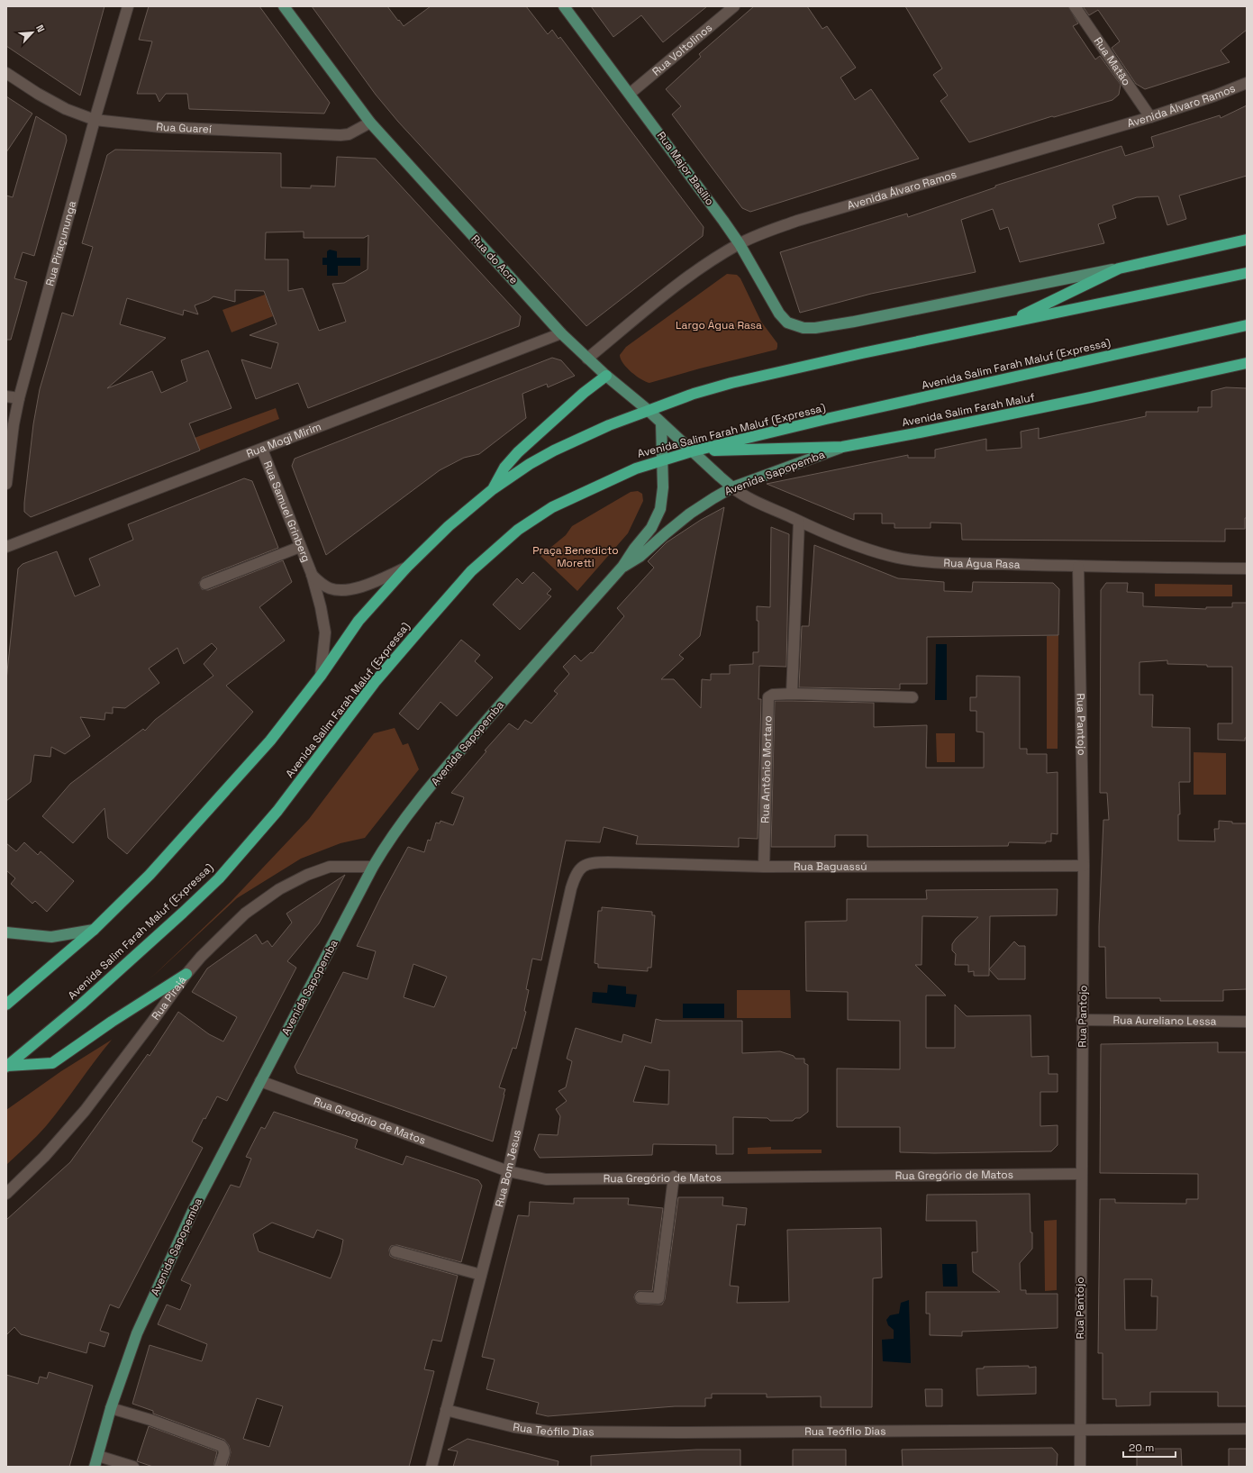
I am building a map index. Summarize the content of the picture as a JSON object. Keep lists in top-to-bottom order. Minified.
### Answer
{"streets":{"highway":["Avenida Salim Farah Maluf (Expressa)","Avenida Salim Farah Maluf"],"main road":["Rua Major Basílio","Rua do Acre","Avenida Sapopemba"],"street":["Rua Voltolinos","Rua Matão","Avenida Álvaro Ramos","Rua Guareí","Rua Piraçununga","Rua Mogi Mirim","Rua Samuel Grinberg","Rua Água Rasa","Rua Pantojo","Rua Antônio Mortaro","Rua Baguassú","Rua Pirajá","Rua Aureliano Lessa","Rua Gregório de Matos","Rua Bom Jesus","Rua Teófilo Dias"]},"crossings":[["Rua Voltolinos","Rua Major Basílio"],["Rua Matão","Avenida Álvaro Ramos"],["Avenida Álvaro Ramos","Rua Major Basílio"],["Avenida Álvaro Ramos","Rua do Acre"],["Rua Guareí","Rua Piraçununga"],["Rua Guareí","Rua do Acre"],["Rua do Acre","Avenida Salim Farah Maluf (Expressa)"],["Rua do Acre","Avenida Salim Farah Maluf"],["Rua do Acre","Rua Mogi Mirim"],["Rua do Acre","Avenida Sapopemba"],["Rua do Acre","Rua Água Rasa"],["Avenida Salim Farah Maluf (Expressa)","Avenida Salim Farah Maluf"],["Avenida Salim Farah Maluf (Expressa)","Avenida Sapopemba"],["Avenida Salim Farah Maluf","Avenida Sapopemba"],["Rua Mogi Mirim","Rua Samuel Grinberg"],["Avenida Sapopemba","Rua Água Rasa"],["Avenida Sapopemba","Rua Pirajá"],["Avenida Sapopemba","Rua Gregório de Matos"],["Rua Água Rasa","Rua Pantojo"],["Rua Pantojo","Rua Baguassú"],["Rua Pantojo","Rua Aureliano Lessa"],["Rua Pantojo","Rua Gregório de Matos"],["Rua Pantojo","Rua Teófilo Dias"],["Rua Antônio Mortaro","Rua Baguassú"],["Rua Baguassú","Rua Bom Jesus"],["Rua Gregório de Matos","Rua Bom Jesus"],["Rua Bom Jesus","Rua Teófilo Dias"]],"parks":["Largo Água Rasa","Praça Benedicto Moretti"],"scale_bar":"20 m","north":"top right"}
